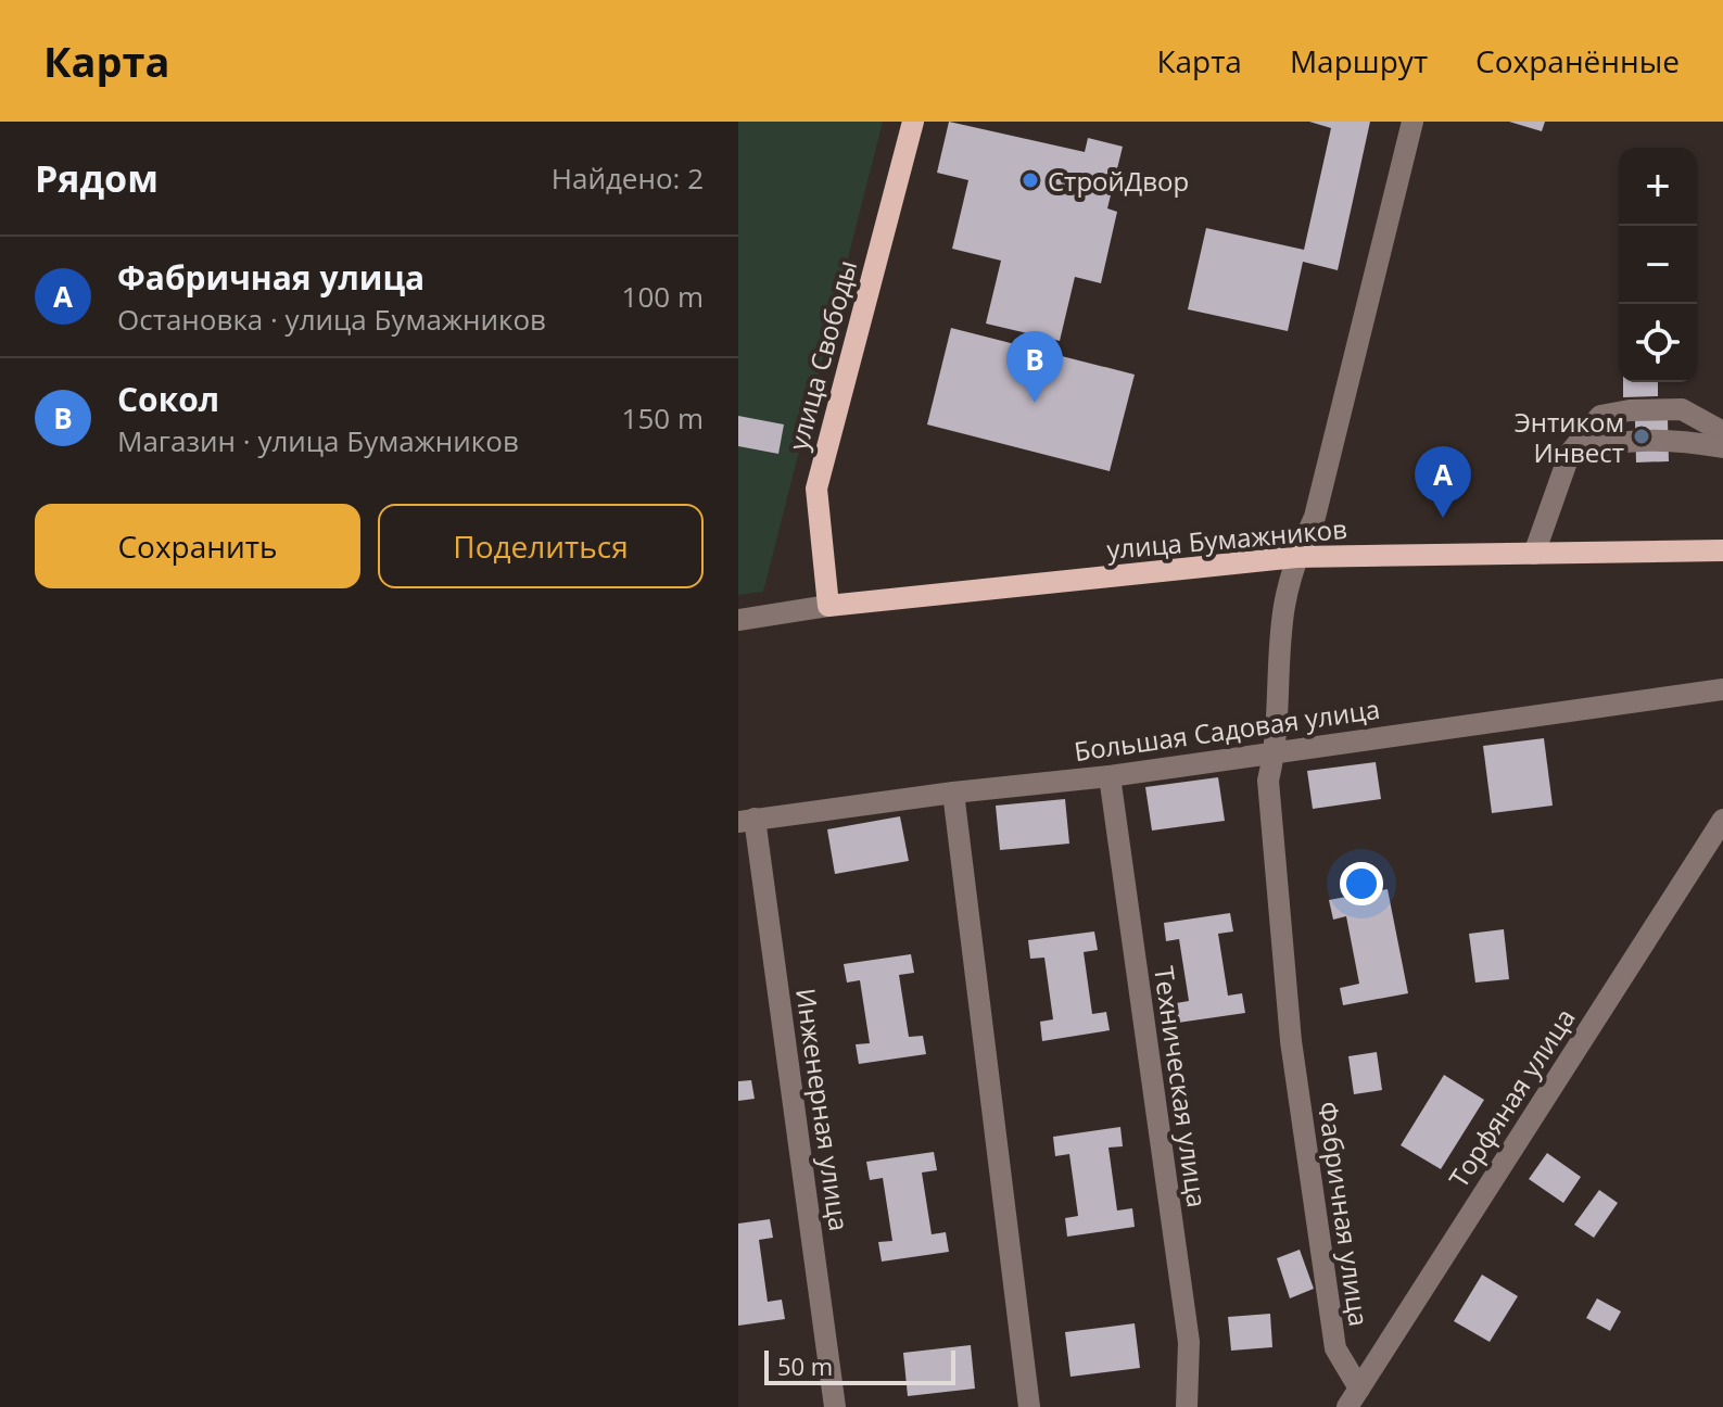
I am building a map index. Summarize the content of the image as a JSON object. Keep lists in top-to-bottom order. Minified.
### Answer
{"streets":{"main road":["улица Свободы","улица Бумажников"],"street":["Большая Садовая улица","Техническая улица","Торфяная улица","Инженерная улица","Фабричная улица"]},"crossings":[["улица Свободы","улица Бумажников"],["улица Бумажников","Фабричная улица"],["Большая Садовая улица","Техническая улица"],["Большая Садовая улица","Инженерная улица"],["Большая Садовая улица","Фабричная улица"],["Торфяная улица","Фабричная улица"]],"places":["СтройДвор","Энтиком Инвест"],"scale_bar":"50 m","page":{"header":"Карта","nav":["Карта","Маршрут","Сохранённые"],"heading":["Рядом","Найдено: 2"],"map_buttons":["+","−"],"list":[{"mark":"A","name":"Фабричная улица","note":"Остановка · улица Бумажников","value":"100 m"},{"mark":"B","name":"Сокол","note":"Магазин · улица Бумажников","value":"150 m"}],"pins":["B","A"],"buttons":["Сохранить","Поделиться"],"scale":"50 m"}}
